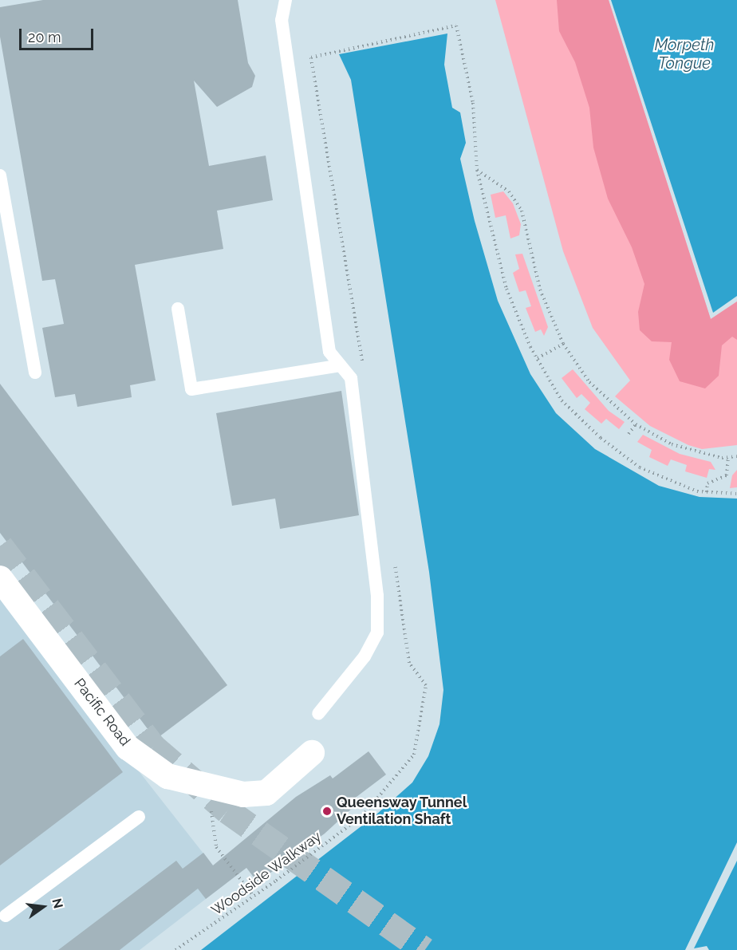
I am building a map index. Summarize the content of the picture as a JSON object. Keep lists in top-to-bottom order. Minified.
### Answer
{"streets":{"street":["Pacific Road"],"path":["Woodside Walkway"]},"water":["Morpeth Tongue"],"places":["Queensway Tunnel Ventilation Shaft"],"scale_bar":"20 m","north":"right"}
